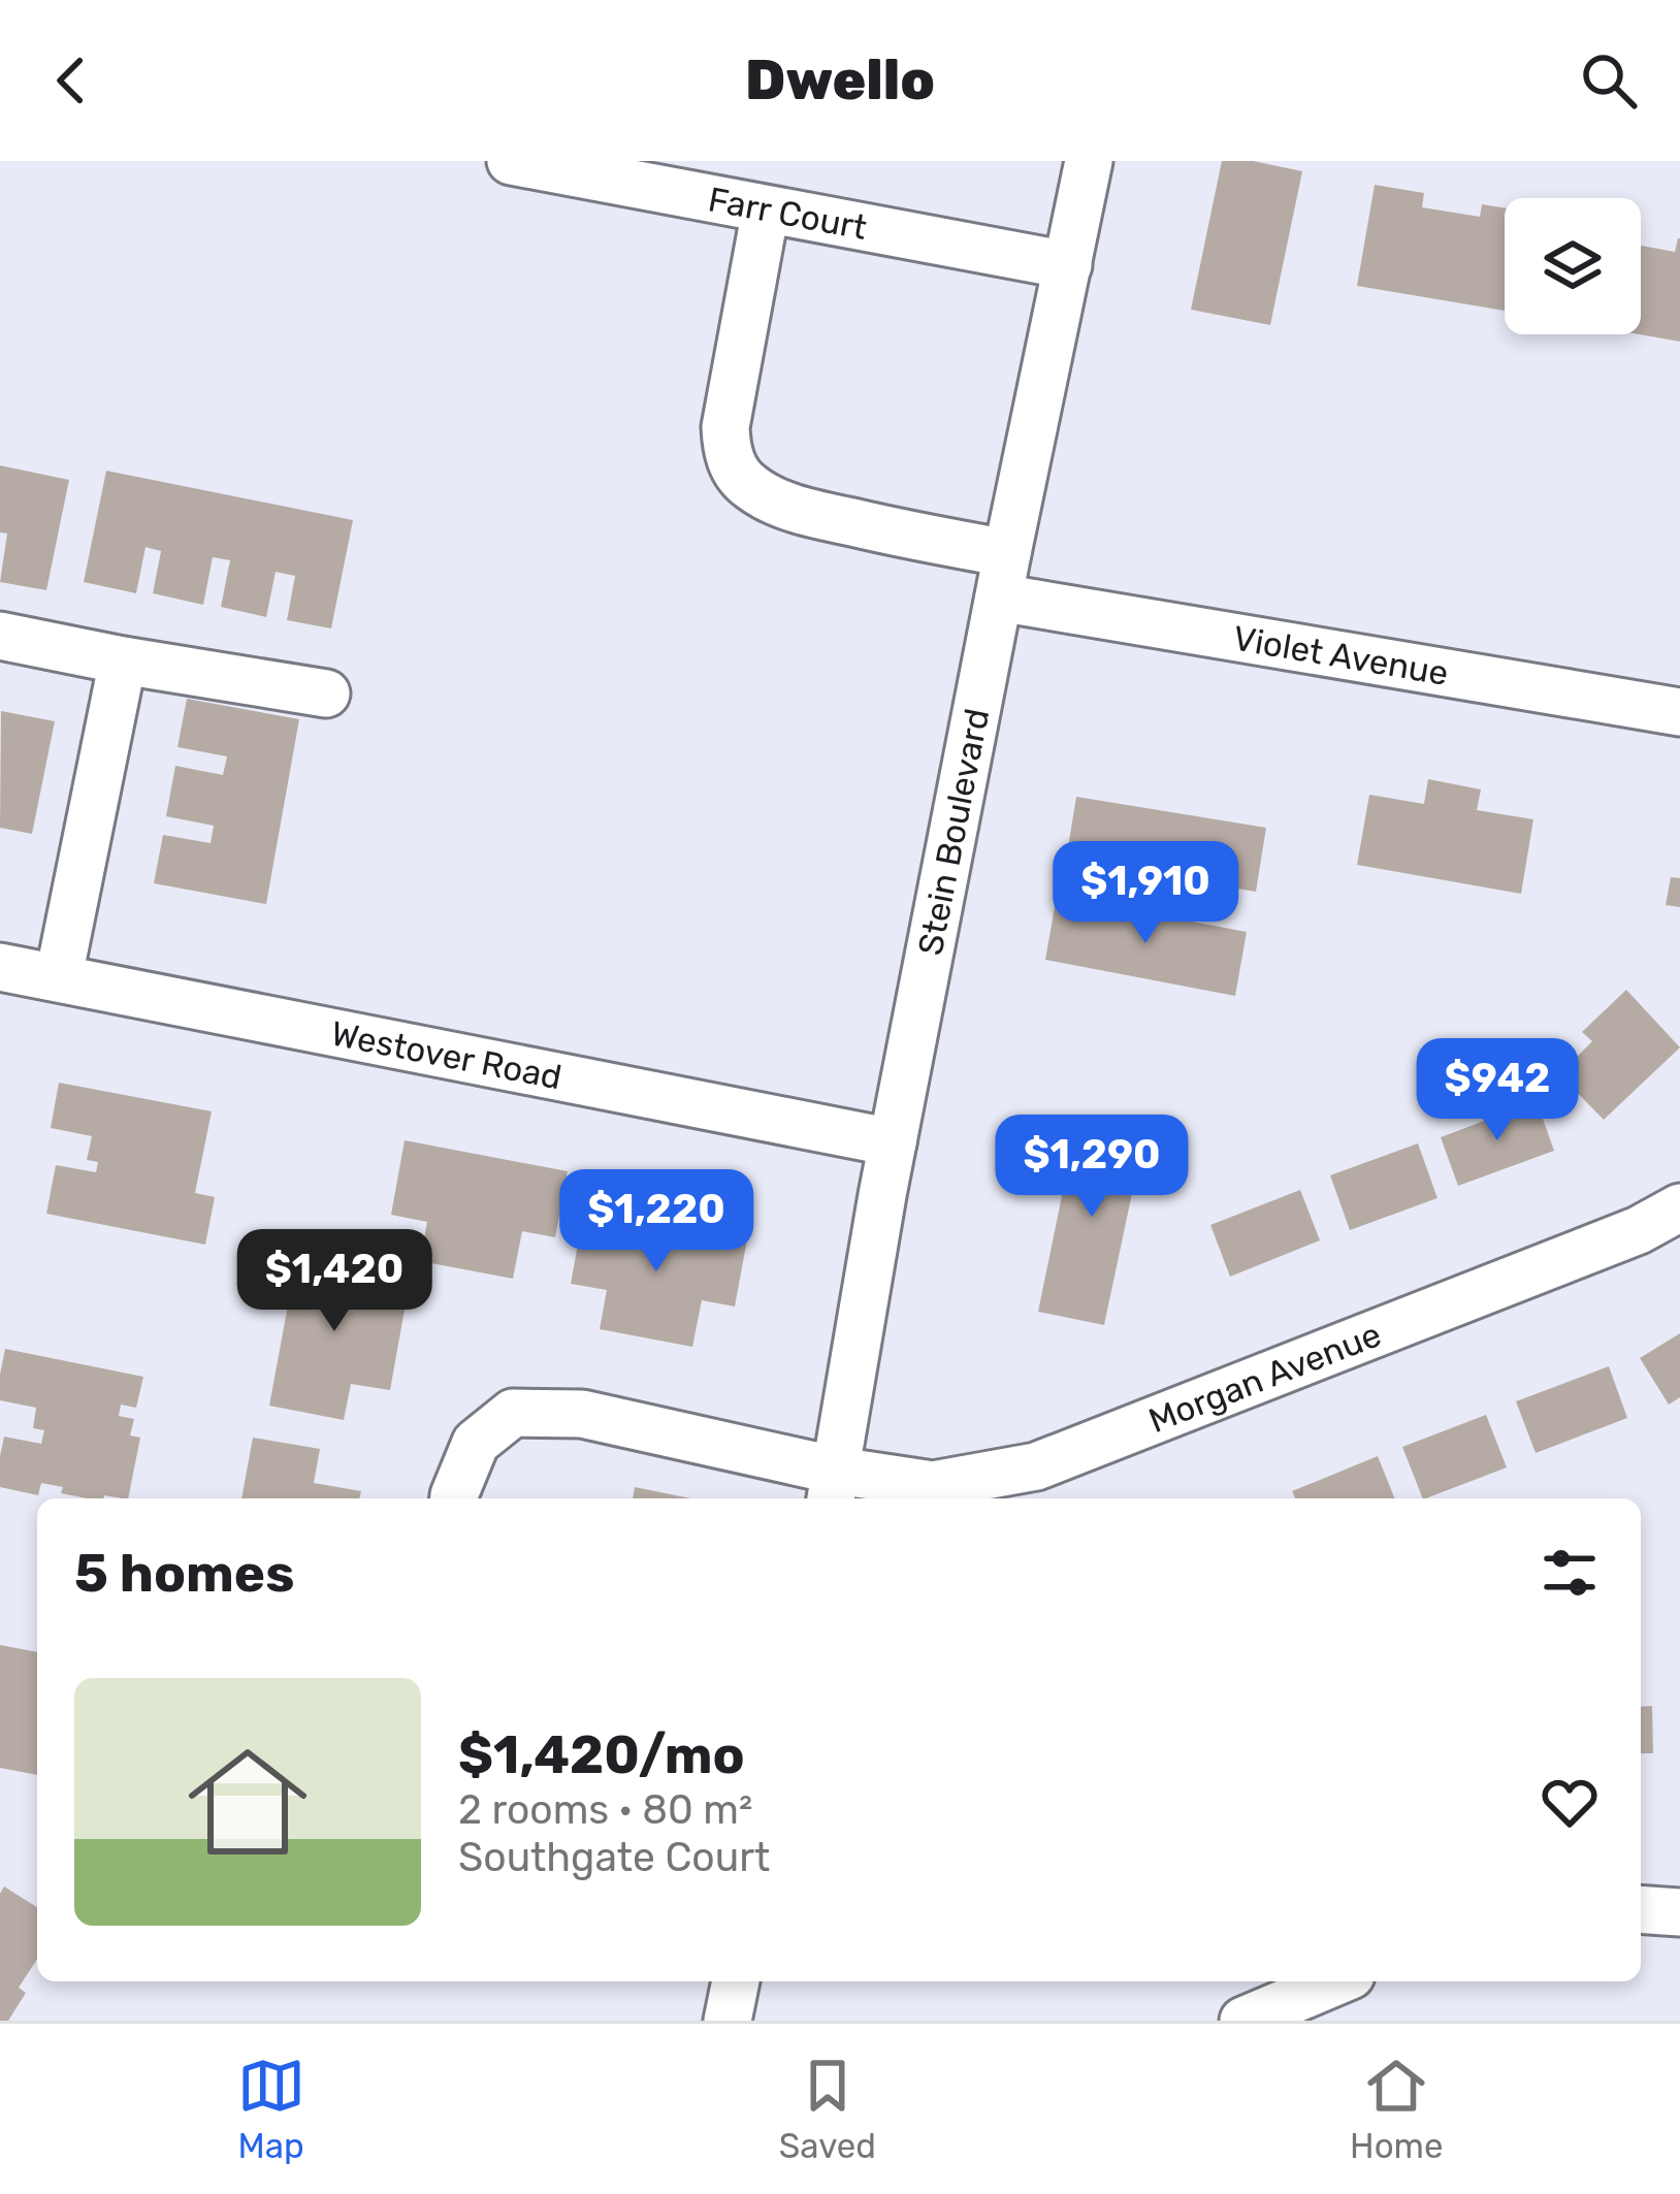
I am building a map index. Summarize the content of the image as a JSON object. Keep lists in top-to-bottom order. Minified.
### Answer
{"streets":{"street":["Farr Court","Violet Avenue","Stein Boulevard","Westover Road","Morgan Avenue"]},"crossings":[["Farr Court","Violet Avenue"],["Farr Court","Stein Boulevard"],["Violet Avenue","Stein Boulevard"],["Stein Boulevard","Westover Road"],["Stein Boulevard","Morgan Avenue"]],"page":{"header":"Dwello","price":["$1,910","$942","$1,290","$1,220","$1,420"],"heading":"5 homes","list":[{"name":"$1,420/mo","note":"2 rooms · 80 m² · Southgate Court"}],"tabs":["Map","Saved","Home"]}}
